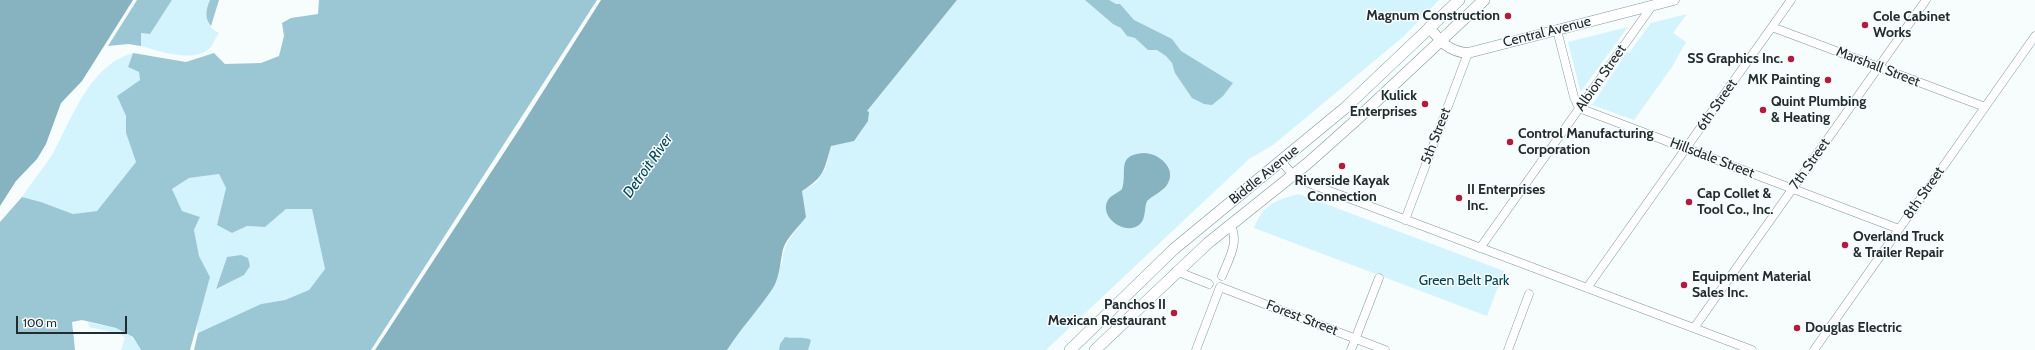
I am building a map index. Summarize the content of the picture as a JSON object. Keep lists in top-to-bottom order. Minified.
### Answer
{"streets":{"main road":["Biddle Avenue"],"street":["Central Avenue","Marshall Street","Albion Street","6th Street","5th Street","Hillsdale Street","7th Street","8th Street","Forest Street"]},"crossings":[["Central Avenue","Albion Street"],["Central Avenue","5th Street"],["Central Avenue","Biddle Avenue"],["Marshall Street","6th Street"],["Marshall Street","7th Street"],["Marshall Street","8th Street"],["Albion Street","Hillsdale Street"],["6th Street","Hillsdale Street"],["Hillsdale Street","7th Street"],["Hillsdale Street","8th Street"]],"water":["Detroit River"],"parks":["Green Belt Park"],"places":["Magnum Construction","Cole Cabinet Works","SS Graphics Inc.","MK Painting","Kulick Enterprises","Quint Plumbing & Heating","Control Manufacturing Corporation","Riverside Kayak Connection","II Enterprises Inc.","Cap Collet & Tool Co., Inc.","Overland Truck & Trailer Repair","Equipment Material Sales Inc.","Panchos II Mexican Restaurant","Douglas Electric"],"scale_bar":"100 m"}
